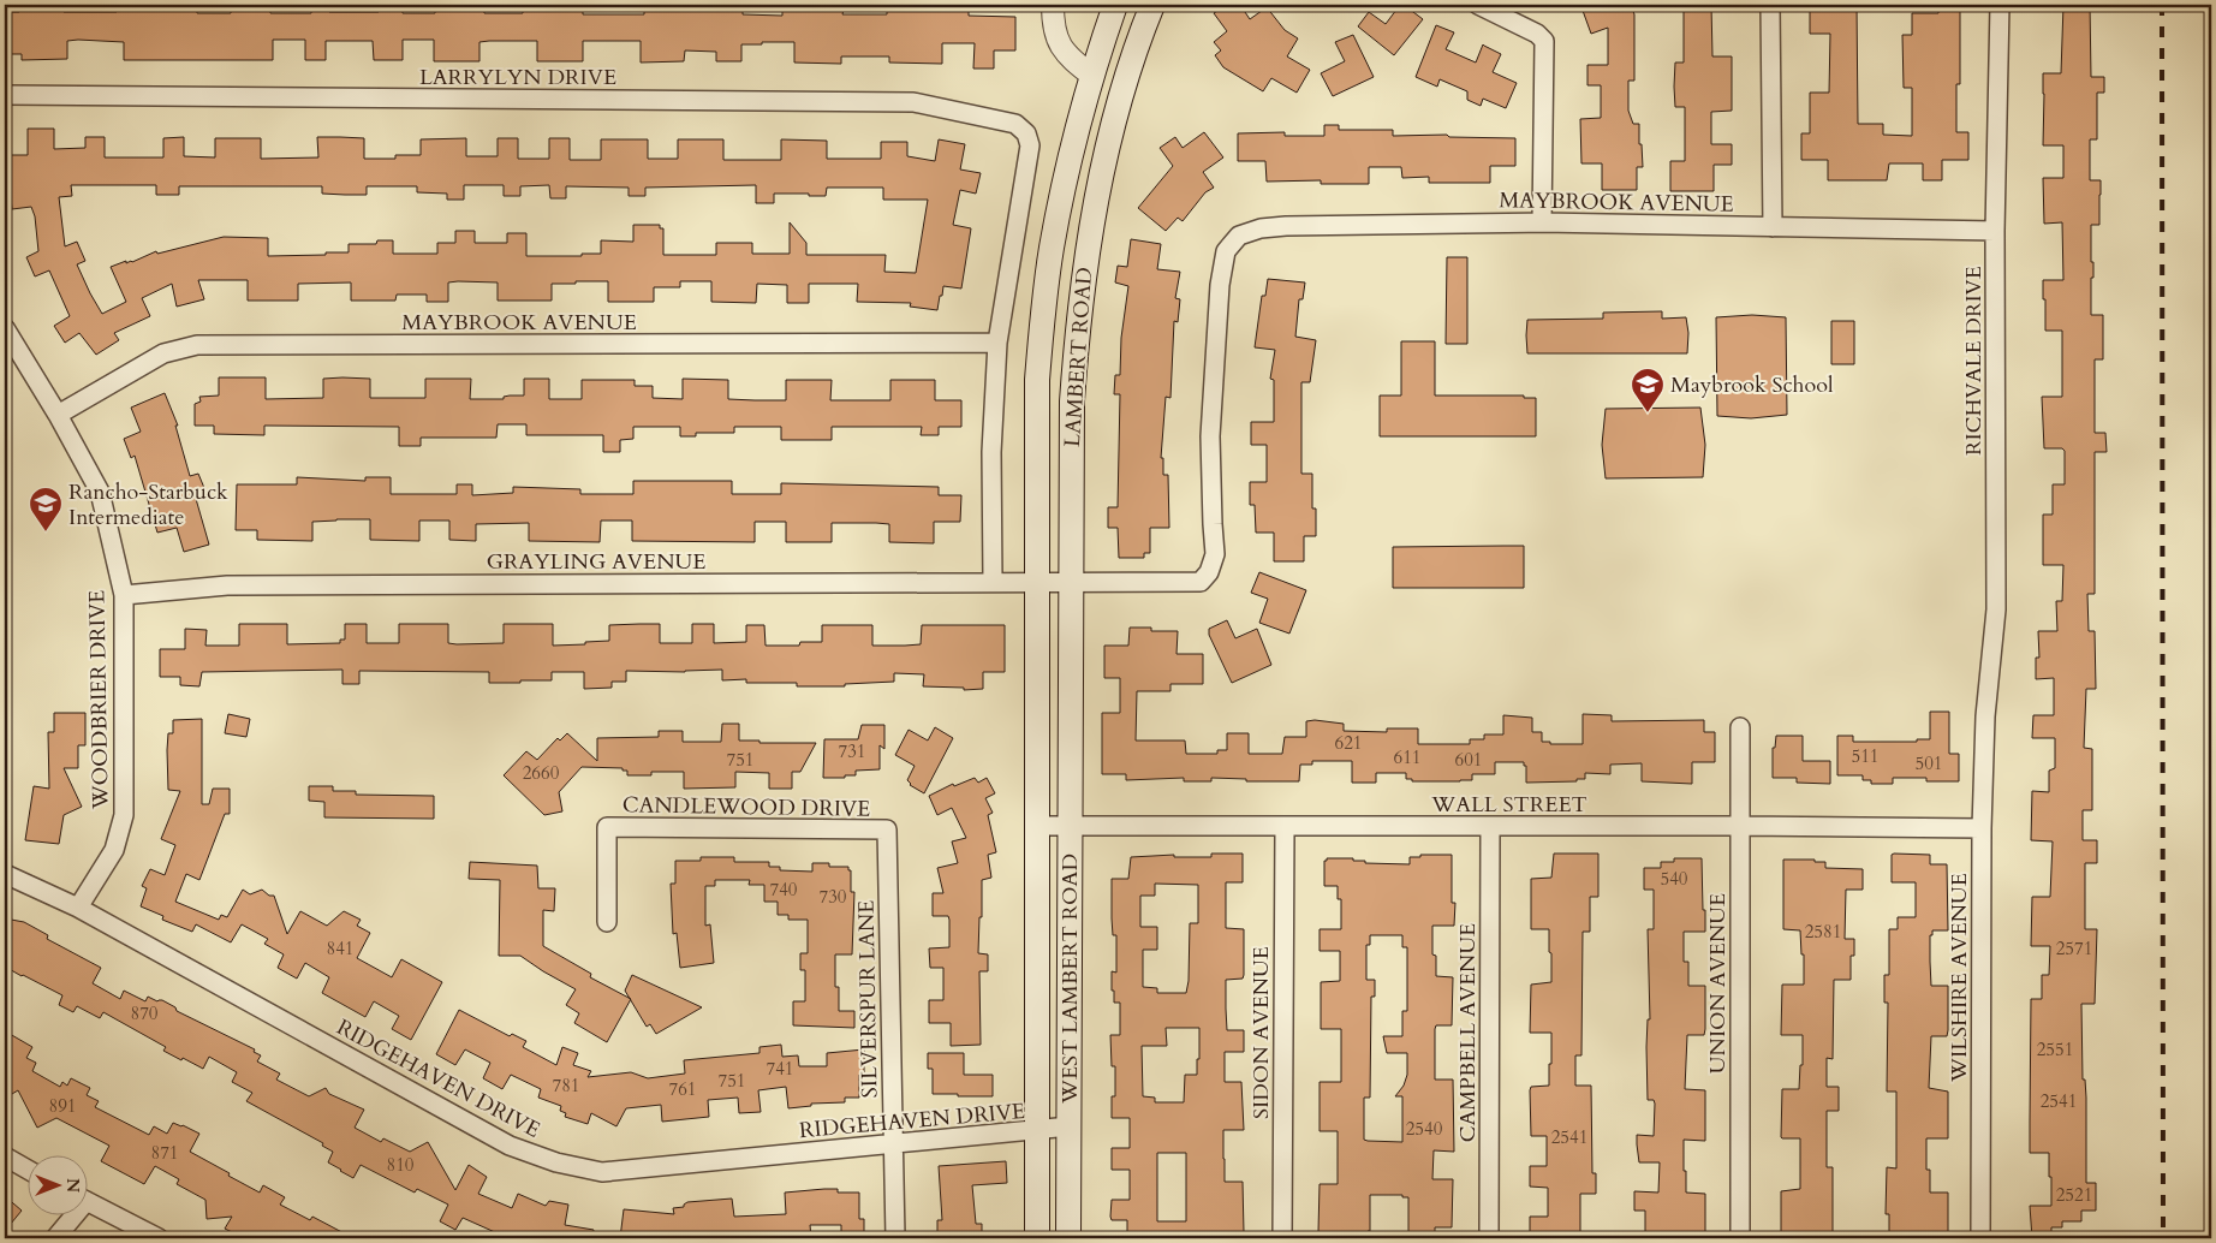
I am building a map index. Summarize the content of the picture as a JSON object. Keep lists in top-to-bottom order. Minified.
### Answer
{"streets":{"main road":["LAMBERT ROAD","WEST LAMBERT ROAD"],"street":["LARRYLYN DRIVE","MAYBROOK AVENUE","RICHVALE DRIVE","GRAYLING AVENUE","WOODBRIER DRIVE","WALL STREET","CANDLEWOOD DRIVE","WILSHIRE AVENUE","UNION AVENUE","SILVERSPUR LANE","SIDON AVENUE","CAMPBELL AVENUE","RIDGEHAVEN DRIVE"]},"crossings":[["LARRYLYN DRIVE","MAYBROOK AVENUE"],["MAYBROOK AVENUE","RICHVALE DRIVE"],["MAYBROOK AVENUE","GRAYLING AVENUE"],["MAYBROOK AVENUE","WOODBRIER DRIVE"],["LAMBERT ROAD","GRAYLING AVENUE"],["LAMBERT ROAD","WEST LAMBERT ROAD"],["RICHVALE DRIVE","WILSHIRE AVENUE"],["GRAYLING AVENUE","WOODBRIER DRIVE"],["WOODBRIER DRIVE","RIDGEHAVEN DRIVE"],["WALL STREET","WILSHIRE AVENUE"],["WALL STREET","WEST LAMBERT ROAD"],["WALL STREET","UNION AVENUE"],["WALL STREET","SIDON AVENUE"],["WALL STREET","CAMPBELL AVENUE"],["CANDLEWOOD DRIVE","SILVERSPUR LANE"],["WEST LAMBERT ROAD","RIDGEHAVEN DRIVE"],["SILVERSPUR LANE","RIDGEHAVEN DRIVE"]],"places":{"school or university":["Maybrook School","Rancho-Starbuck Intermediate"]},"house_numbers":["621","731","511","611","751","601","501","2660","540","740","730","2581","841","2571","870","2551","741","751","781","761","2541","891","2540","2541","871","810","2521"],"north":"right"}
